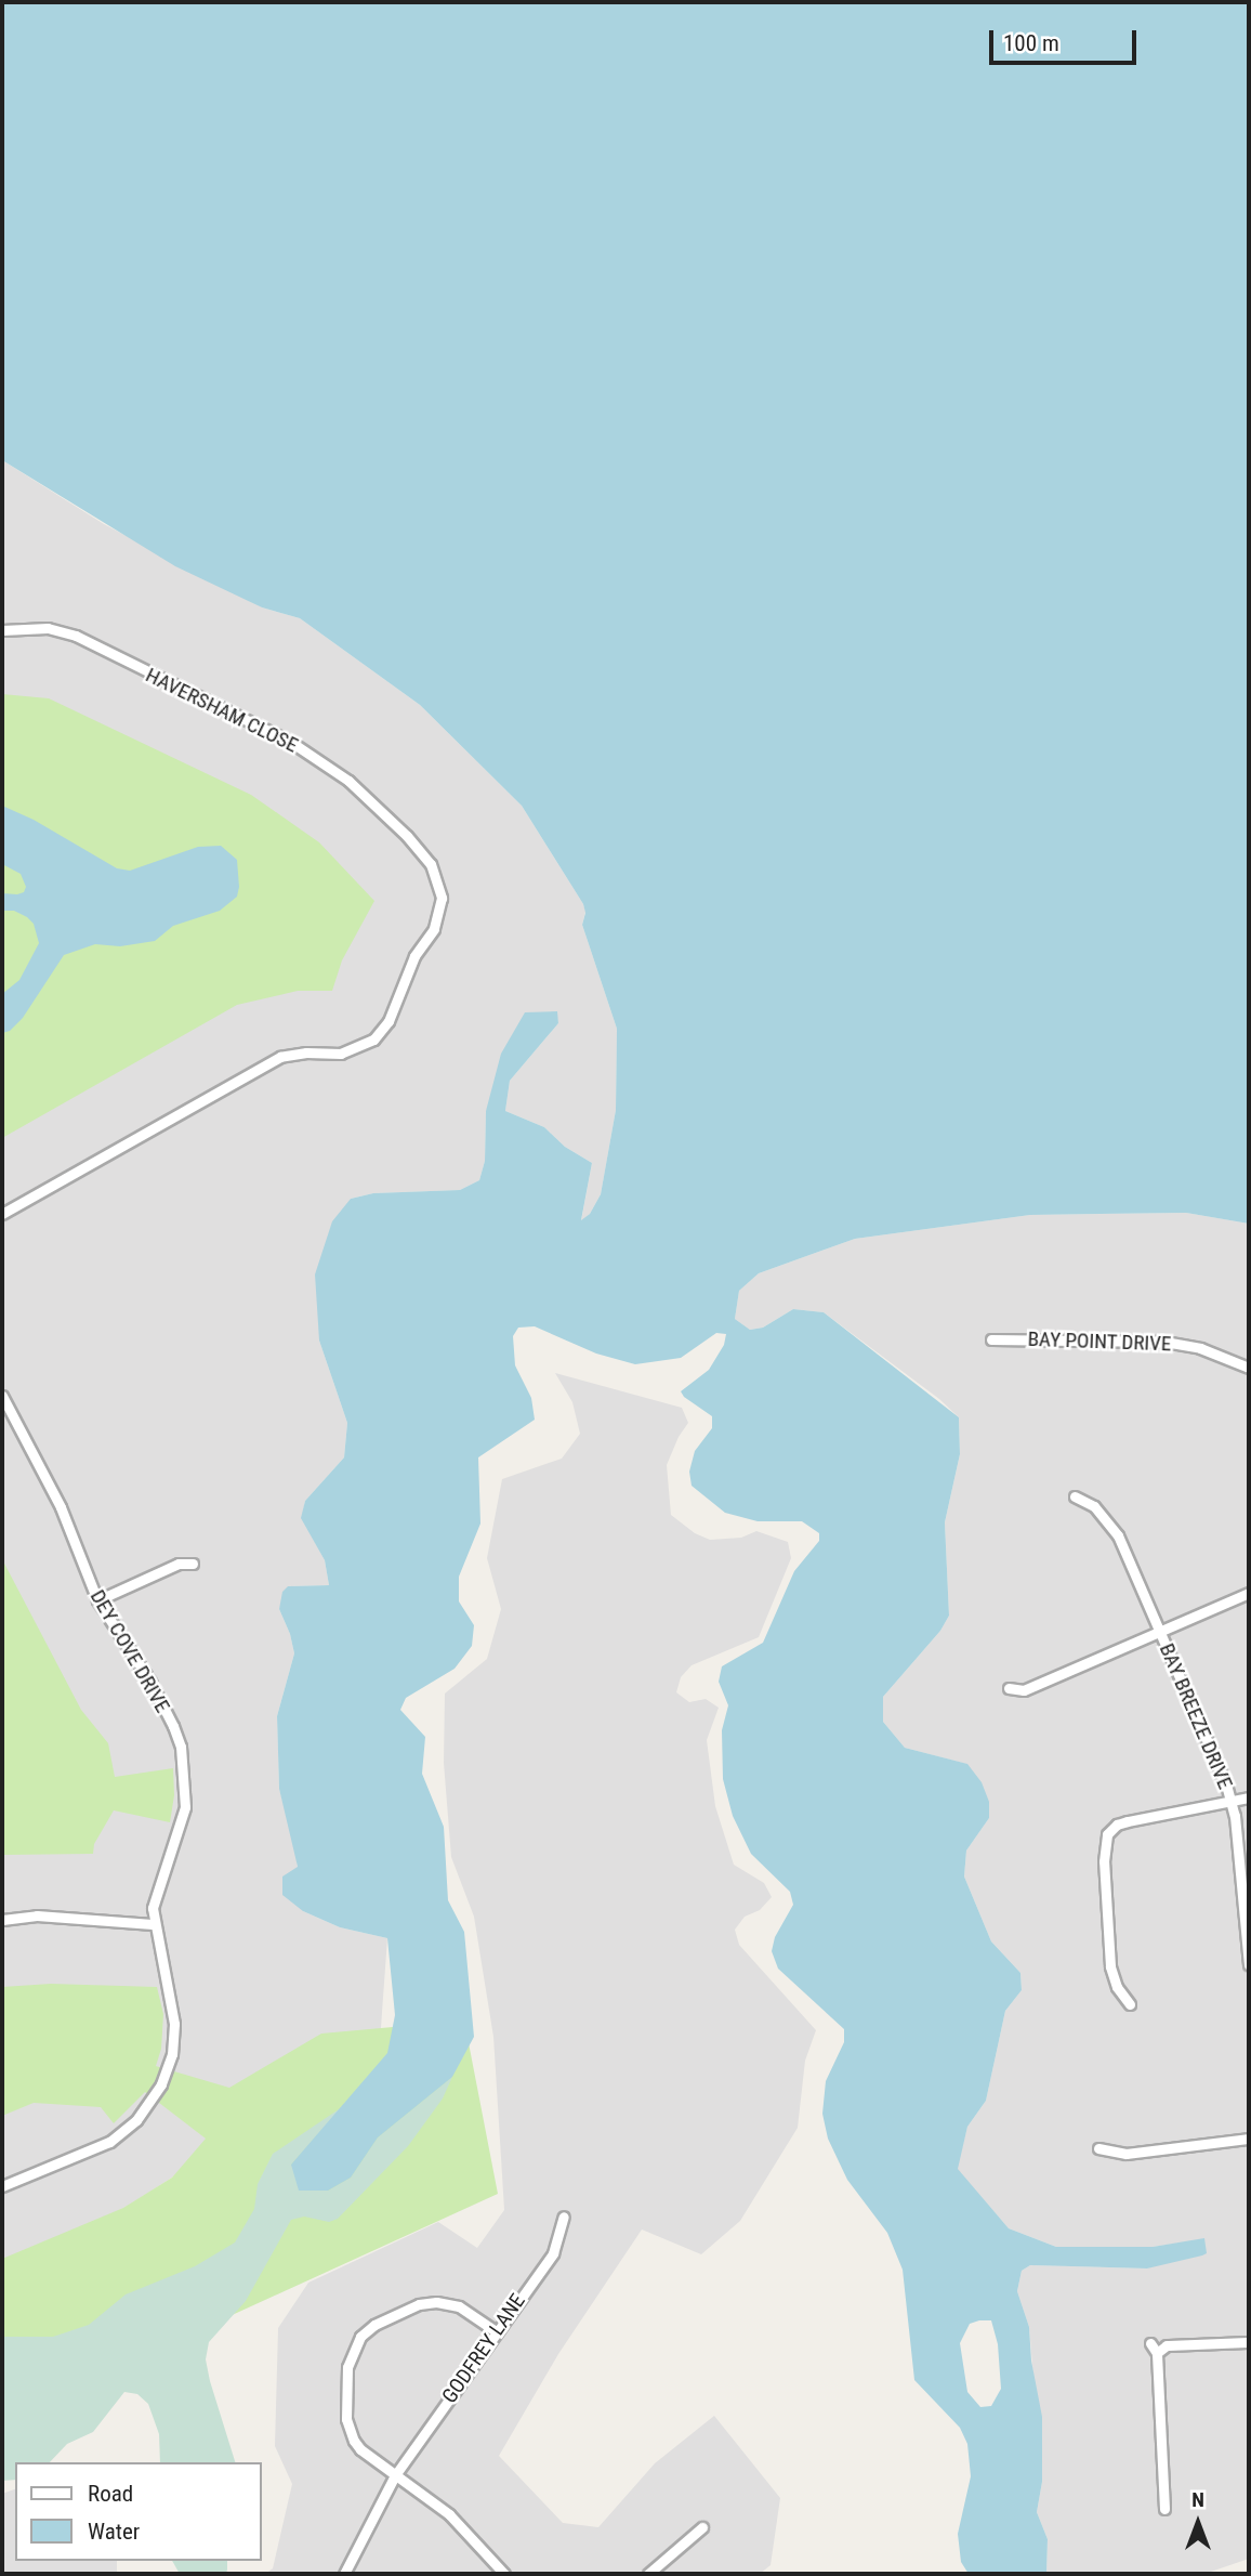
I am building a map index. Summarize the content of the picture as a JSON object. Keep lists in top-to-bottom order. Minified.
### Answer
{"streets":{"street":["HAVERSHAM CLOSE","BAY POINT DRIVE","DEY COVE DRIVE","BAY BREEZE DRIVE","GODFREY LANE"]},"legend":["Road","Water"],"scale_bar":"100 m","north":"top"}
